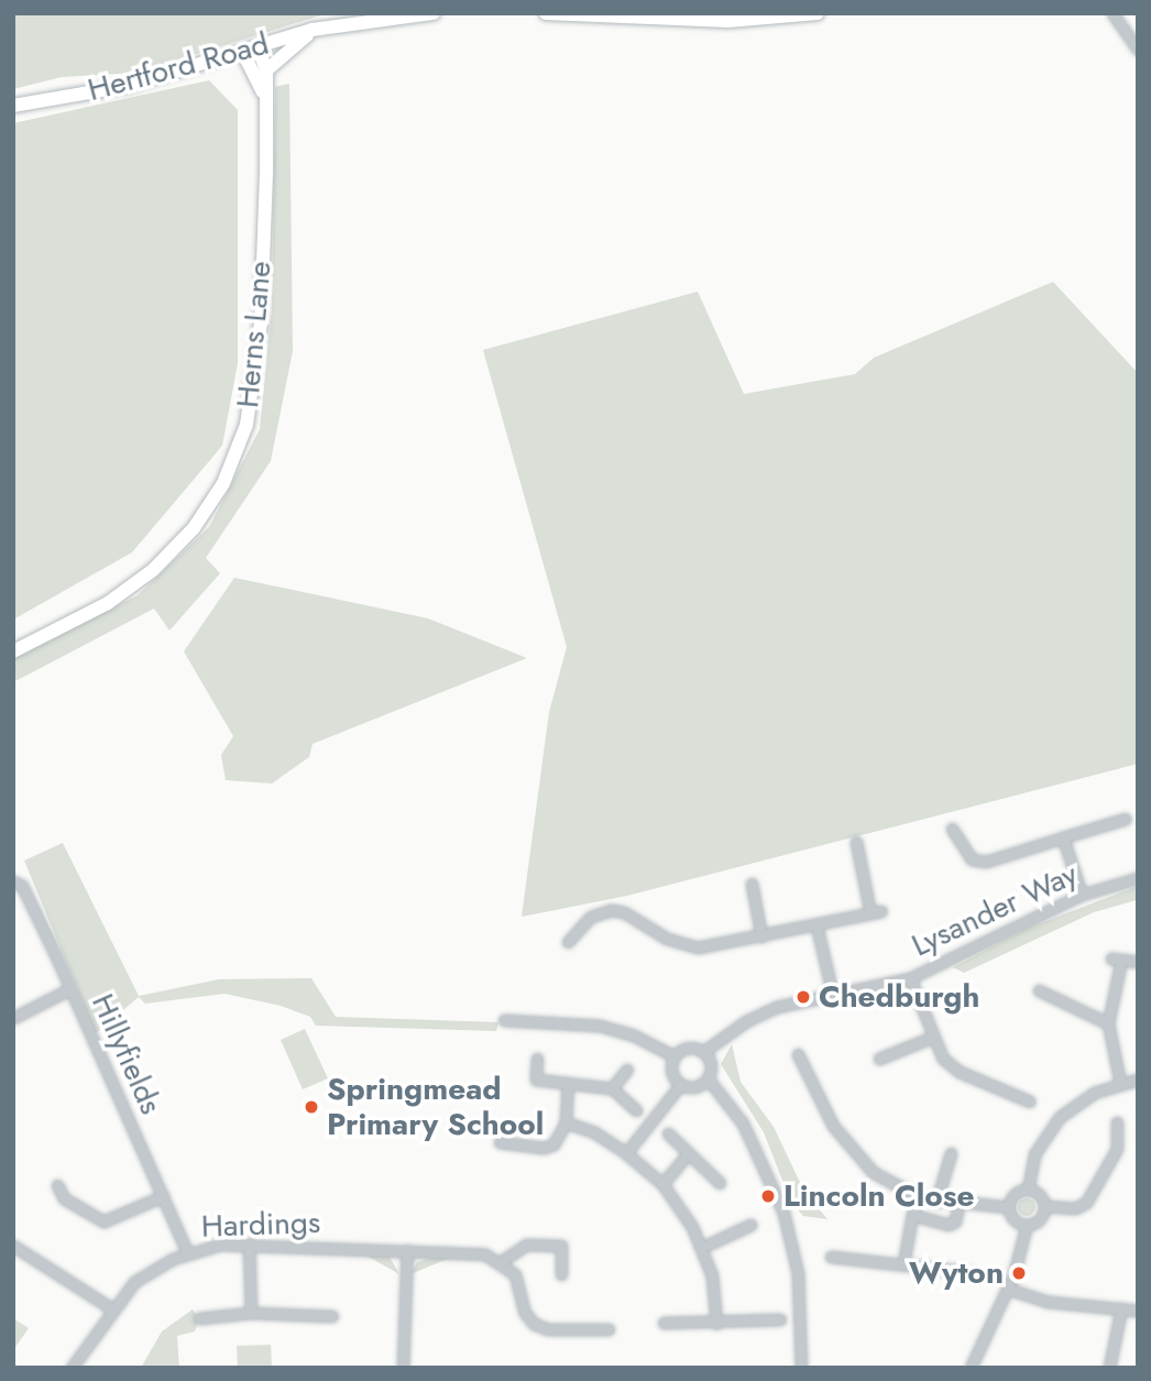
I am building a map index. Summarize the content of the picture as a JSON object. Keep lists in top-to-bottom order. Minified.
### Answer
{"streets":{"street":["Hertford Road","Herns Lane","Lysander Way","Hillyfields","Hardings"]},"crossings":[["Hertford Road","Herns Lane"],["Hillyfields","Hardings"]],"places":["Chedburgh","Springmead Primary School","Lincoln Close","Wyton"]}
